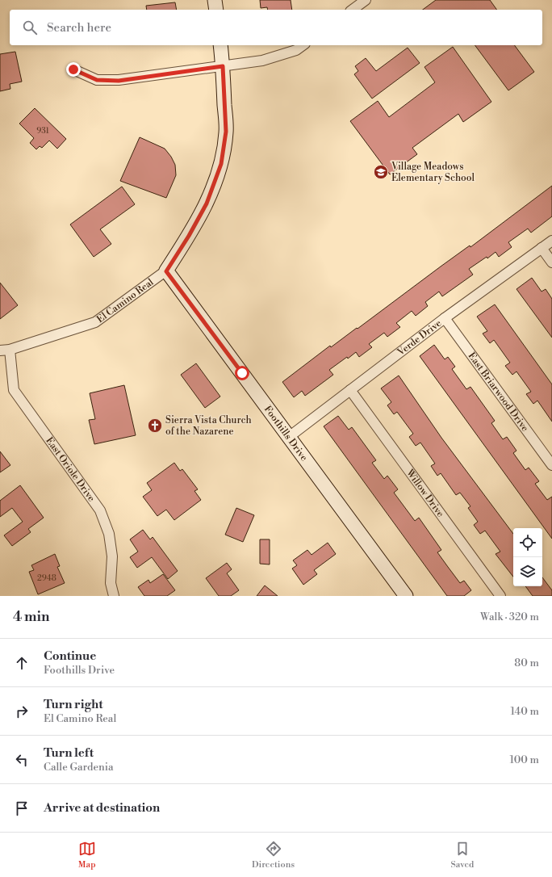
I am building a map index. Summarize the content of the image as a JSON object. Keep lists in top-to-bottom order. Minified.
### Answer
{"streets":{"street":["El Camino Real","Verde Drive","East Briarwood Drive","Foothills Drive","East Oriole Drive","Willow Drive"]},"crossings":[["El Camino Real","Foothills Drive"],["El Camino Real","East Oriole Drive"],["Verde Drive","East Briarwood Drive"],["Verde Drive","Foothills Drive"],["Verde Drive","Willow Drive"]],"places":{"school or university":["Village Meadows Elementary School"],"church":["Sierra Vista Church of the Nazarene"]},"house_numbers":["931","2948"],"page":{"search":"Search here","heading":["4 min","Walk · 320 m"],"list":[["Continue","Foothills Drive","80 m"],["Turn right","El Camino Real","140 m"],["Turn left","Calle Gardenia","100 m"],"Arrive at destination"],"nav":["Map","Directions","Saved"]}}
